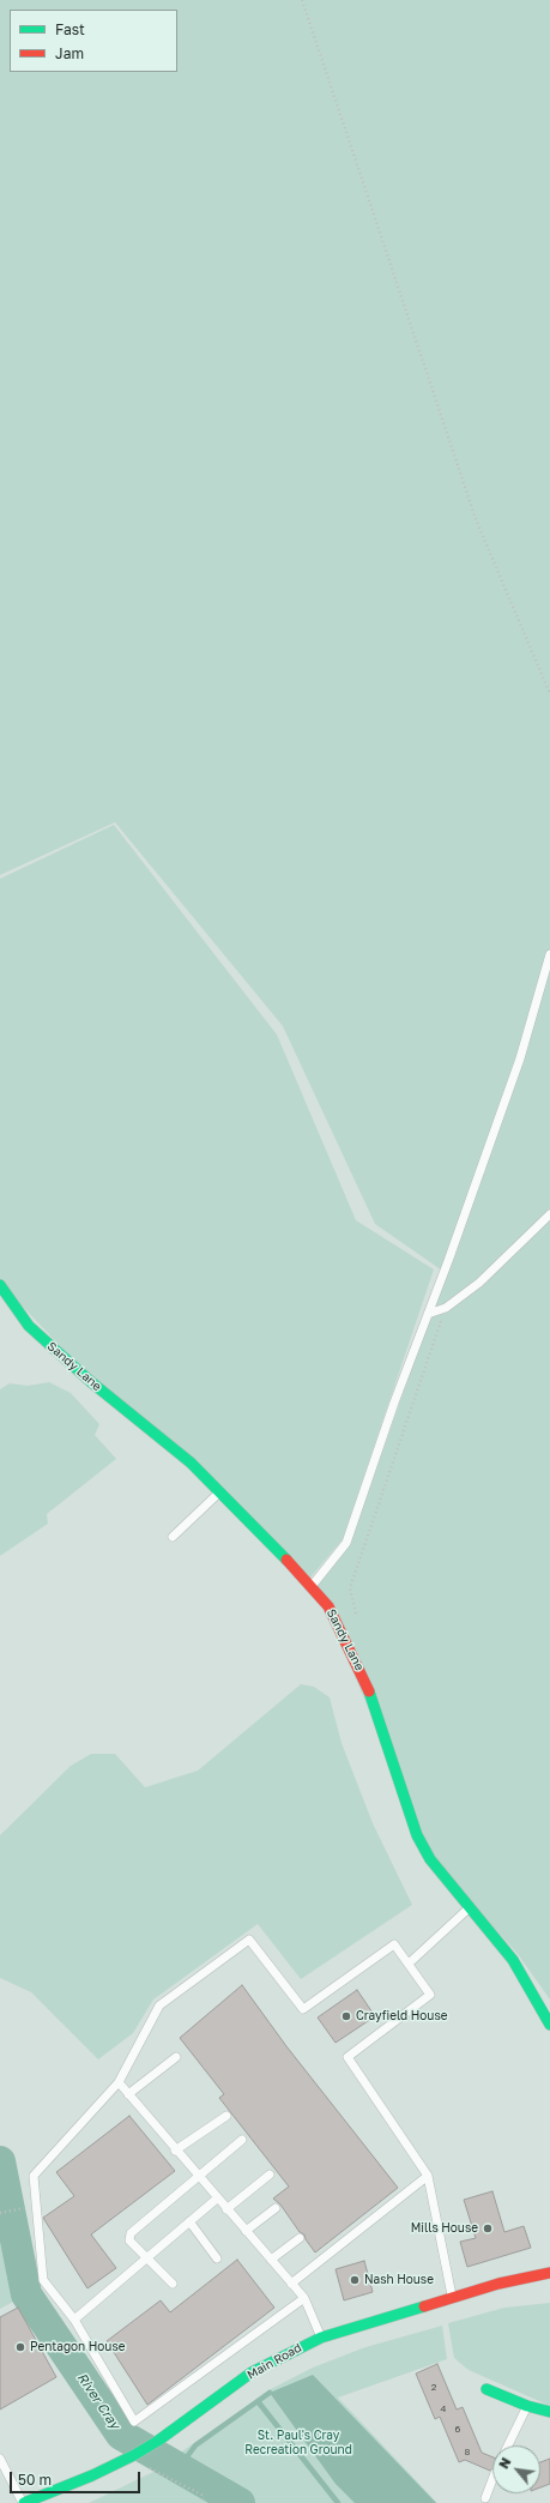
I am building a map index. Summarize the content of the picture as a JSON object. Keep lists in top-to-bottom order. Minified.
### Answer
{"streets":{"street":["Sandy Lane","Main Road"]},"water":["River Cray"],"parks":["St. Paul's Cray Recreation Ground"],"places":["Crayfield House","Mills House","Nash House","Pentagon House"],"house_numbers":["2","4","6","8"],"legend":["Fast","Jam"],"scale_bar":"50 m","north":"top left"}
